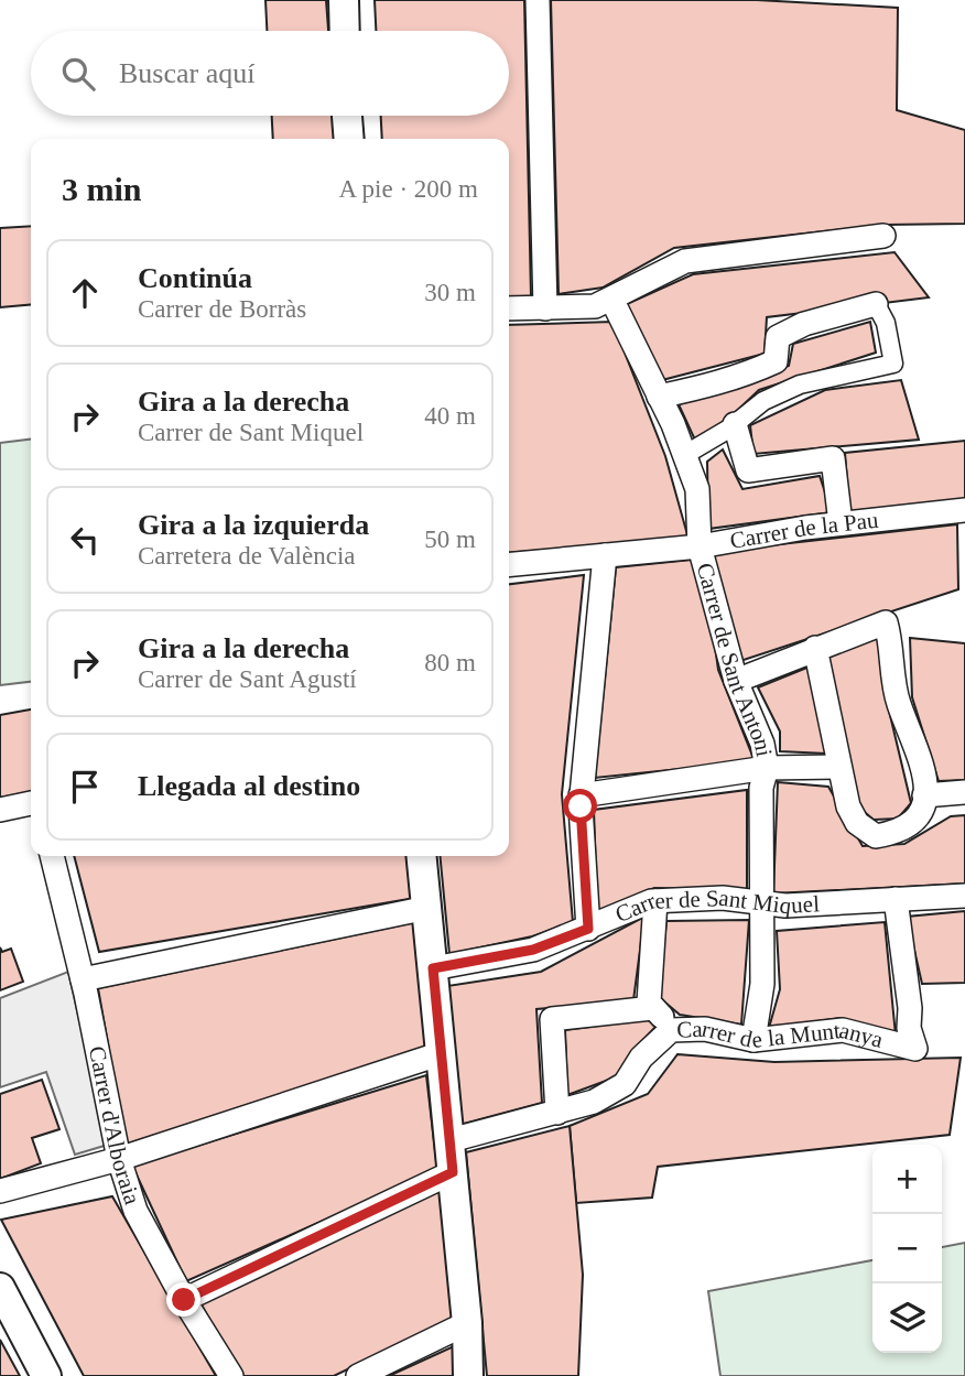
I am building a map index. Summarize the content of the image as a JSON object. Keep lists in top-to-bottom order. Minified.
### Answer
{"streets":{"street":["Carrer de la Pau","Carrer de Sant Antoni","Carrer de Sant Miquel","Carrer de la Muntanya","Carrer d'Alboraia"]},"crossings":[["Carrer de la Pau","Carrer de Sant Antoni"],["Carrer de Sant Antoni","Carrer de Sant Miquel"],["Carrer de Sant Antoni","Carrer de la Muntanya"],["Carrer de Sant Miquel","Carrer de la Muntanya"]],"page":{"search":"Buscar aquí","heading":["3 min","A pie · 200 m"],"list":[["Continúa","Carrer de Borràs","30 m"],["Gira a la derecha","Carrer de Sant Miquel","40 m"],["Gira a la izquierda","Carretera de València","50 m"],["Gira a la derecha","Carrer de Sant Agustí","80 m"],"Llegada al destino"],"map_buttons":["+","−"]}}
